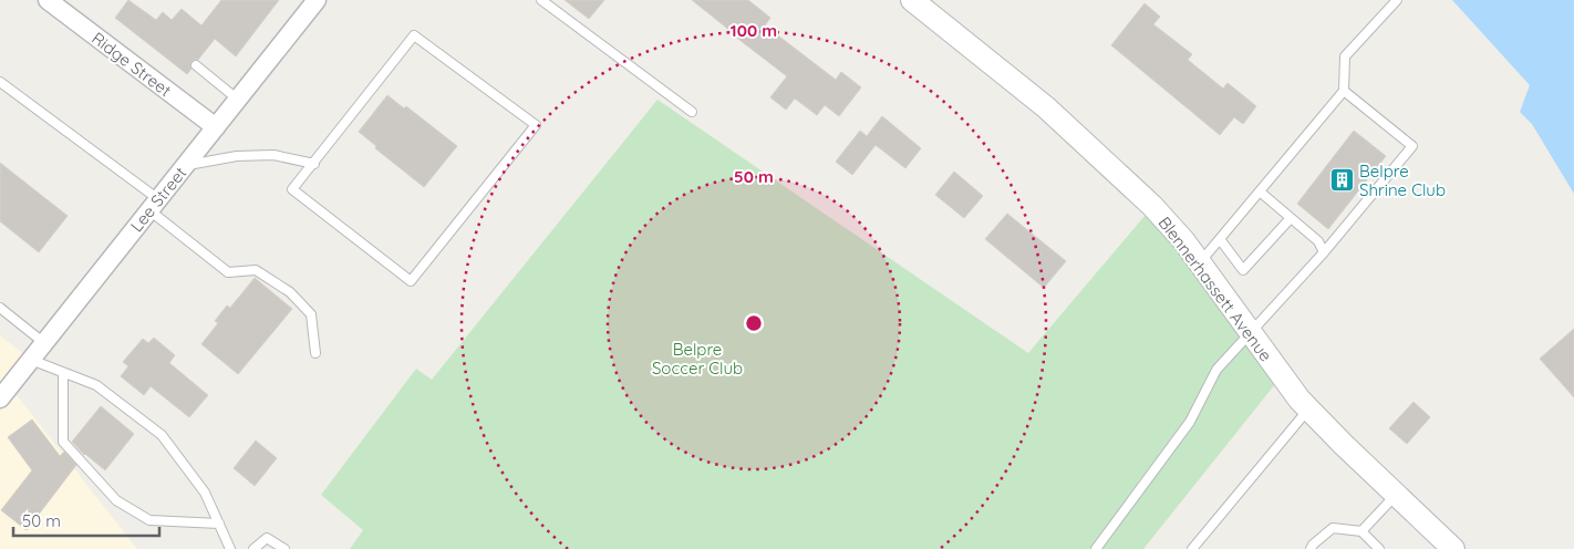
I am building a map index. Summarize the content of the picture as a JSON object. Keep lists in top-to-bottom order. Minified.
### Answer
{"streets":{"street":["Ridge Street","Lee Street","Blennerhassett Avenue"]},"crossings":[["Ridge Street","Lee Street"]],"parks":["Belpre Soccer Club"],"places":{"building":["Belpre Shrine Club"]},"scale_bar":"50 m","rings":["100 m","50 m"]}
